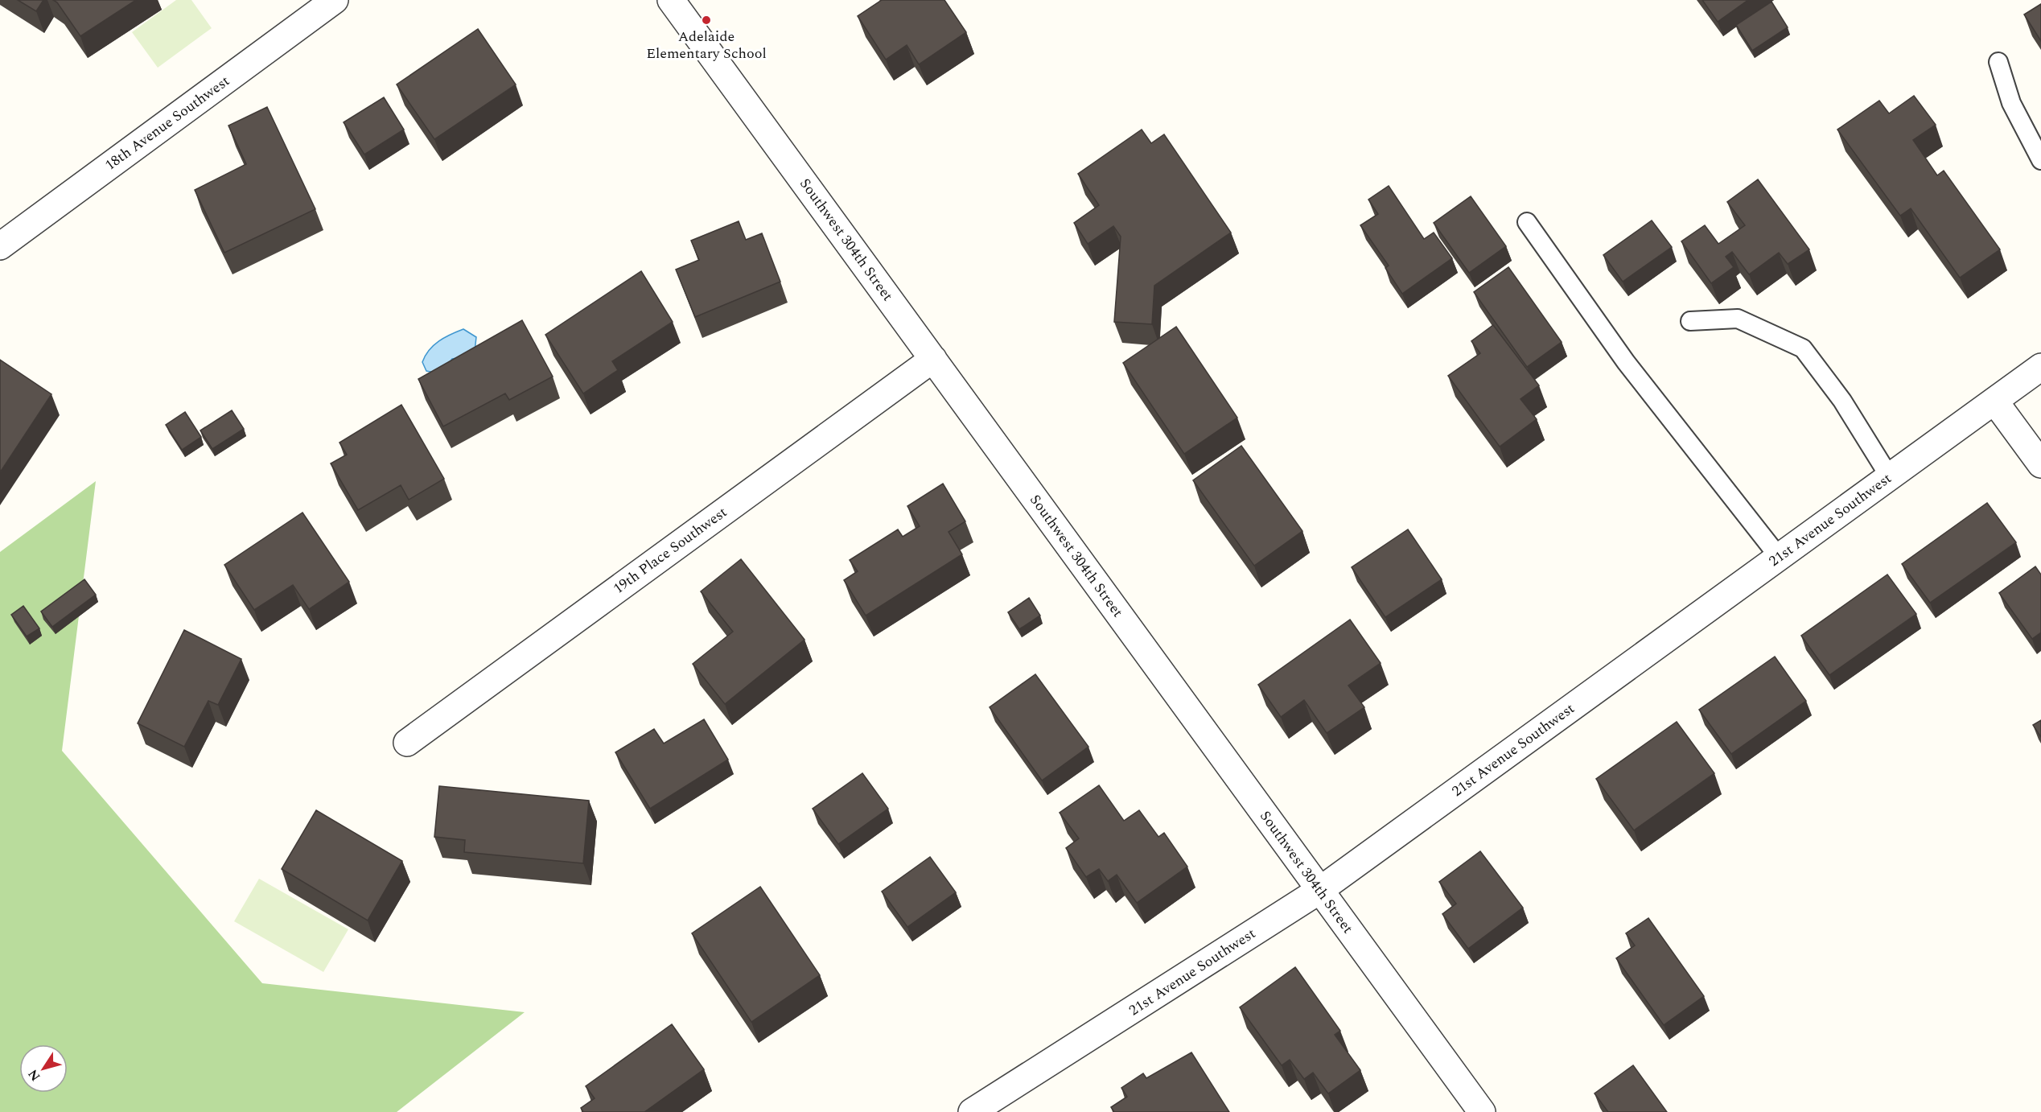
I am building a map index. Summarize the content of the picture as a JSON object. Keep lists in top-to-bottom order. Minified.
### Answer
{"streets":{"street":["18th Avenue Southwest","Southwest 304th Street","21st Avenue Southwest","19th Place Southwest"]},"crossings":[["Southwest 304th Street","21st Avenue Southwest"],["Southwest 304th Street","19th Place Southwest"]],"places":["Adelaide Elementary School"],"north":"bottom left"}
